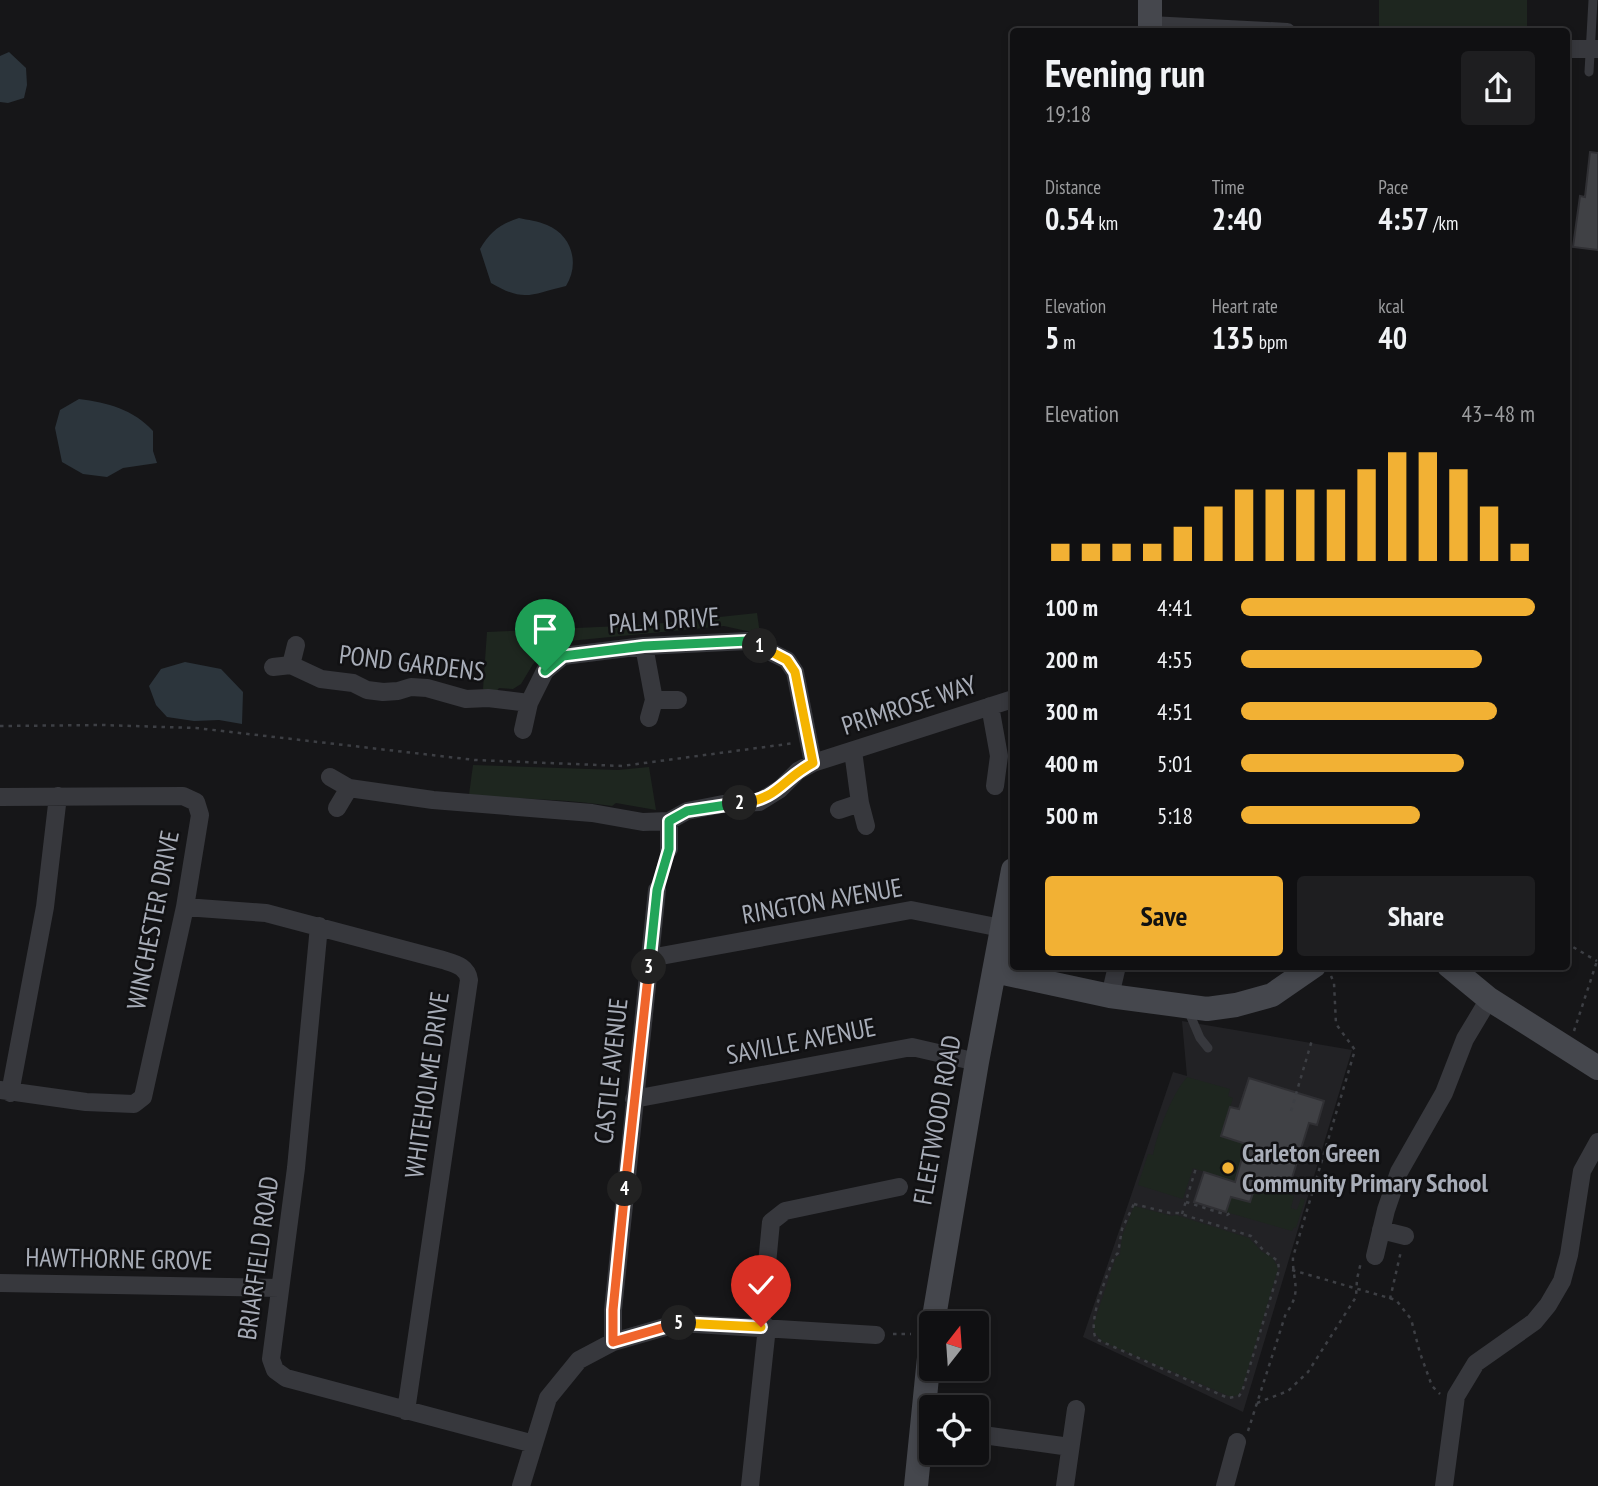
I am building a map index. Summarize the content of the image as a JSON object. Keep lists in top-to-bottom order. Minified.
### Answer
{"streets":{"main road":["FLEETWOOD ROAD"],"street":["PALM DRIVE","POND GARDENS","PRIMROSE WAY","RINGTON AVENUE","WINCHESTER DRIVE","SAVILLE AVENUE","CASTLE AVENUE","WHITEHOLME DRIVE","BRIARFIELD ROAD","HAWTHORNE GROVE"]},"crossings":[["PALM DRIVE","POND GARDENS"],["PALM DRIVE","PRIMROSE WAY"],["RINGTON AVENUE","CASTLE AVENUE"],["RINGTON AVENUE","FLEETWOOD ROAD"],["WINCHESTER DRIVE","WHITEHOLME DRIVE"],["SAVILLE AVENUE","CASTLE AVENUE"],["SAVILLE AVENUE","FLEETWOOD ROAD"],["WHITEHOLME DRIVE","BRIARFIELD ROAD"],["BRIARFIELD ROAD","HAWTHORNE GROVE"]],"places":["Carleton Green Community Primary School"],"north":"top","page":{"heading":["Evening run","19:18"],"stats":[["Distance","0.54 km"],["Time","2:40"],["Pace","4:57 /km"],["Elevation","5 m"],["Heart rate","135 bpm"],["kcal","40"]],"chart":["Elevation","43–48 m"],"list":[{"name":"100 m","note":"4:41"},{"name":"200 m","note":"4:55"},{"name":"300 m","note":"4:51"},{"name":"400 m","note":"5:01"},{"name":"500 m","note":"5:18"}],"pins":["1","2","3","4","5"],"buttons":["Save","Share"]}}
